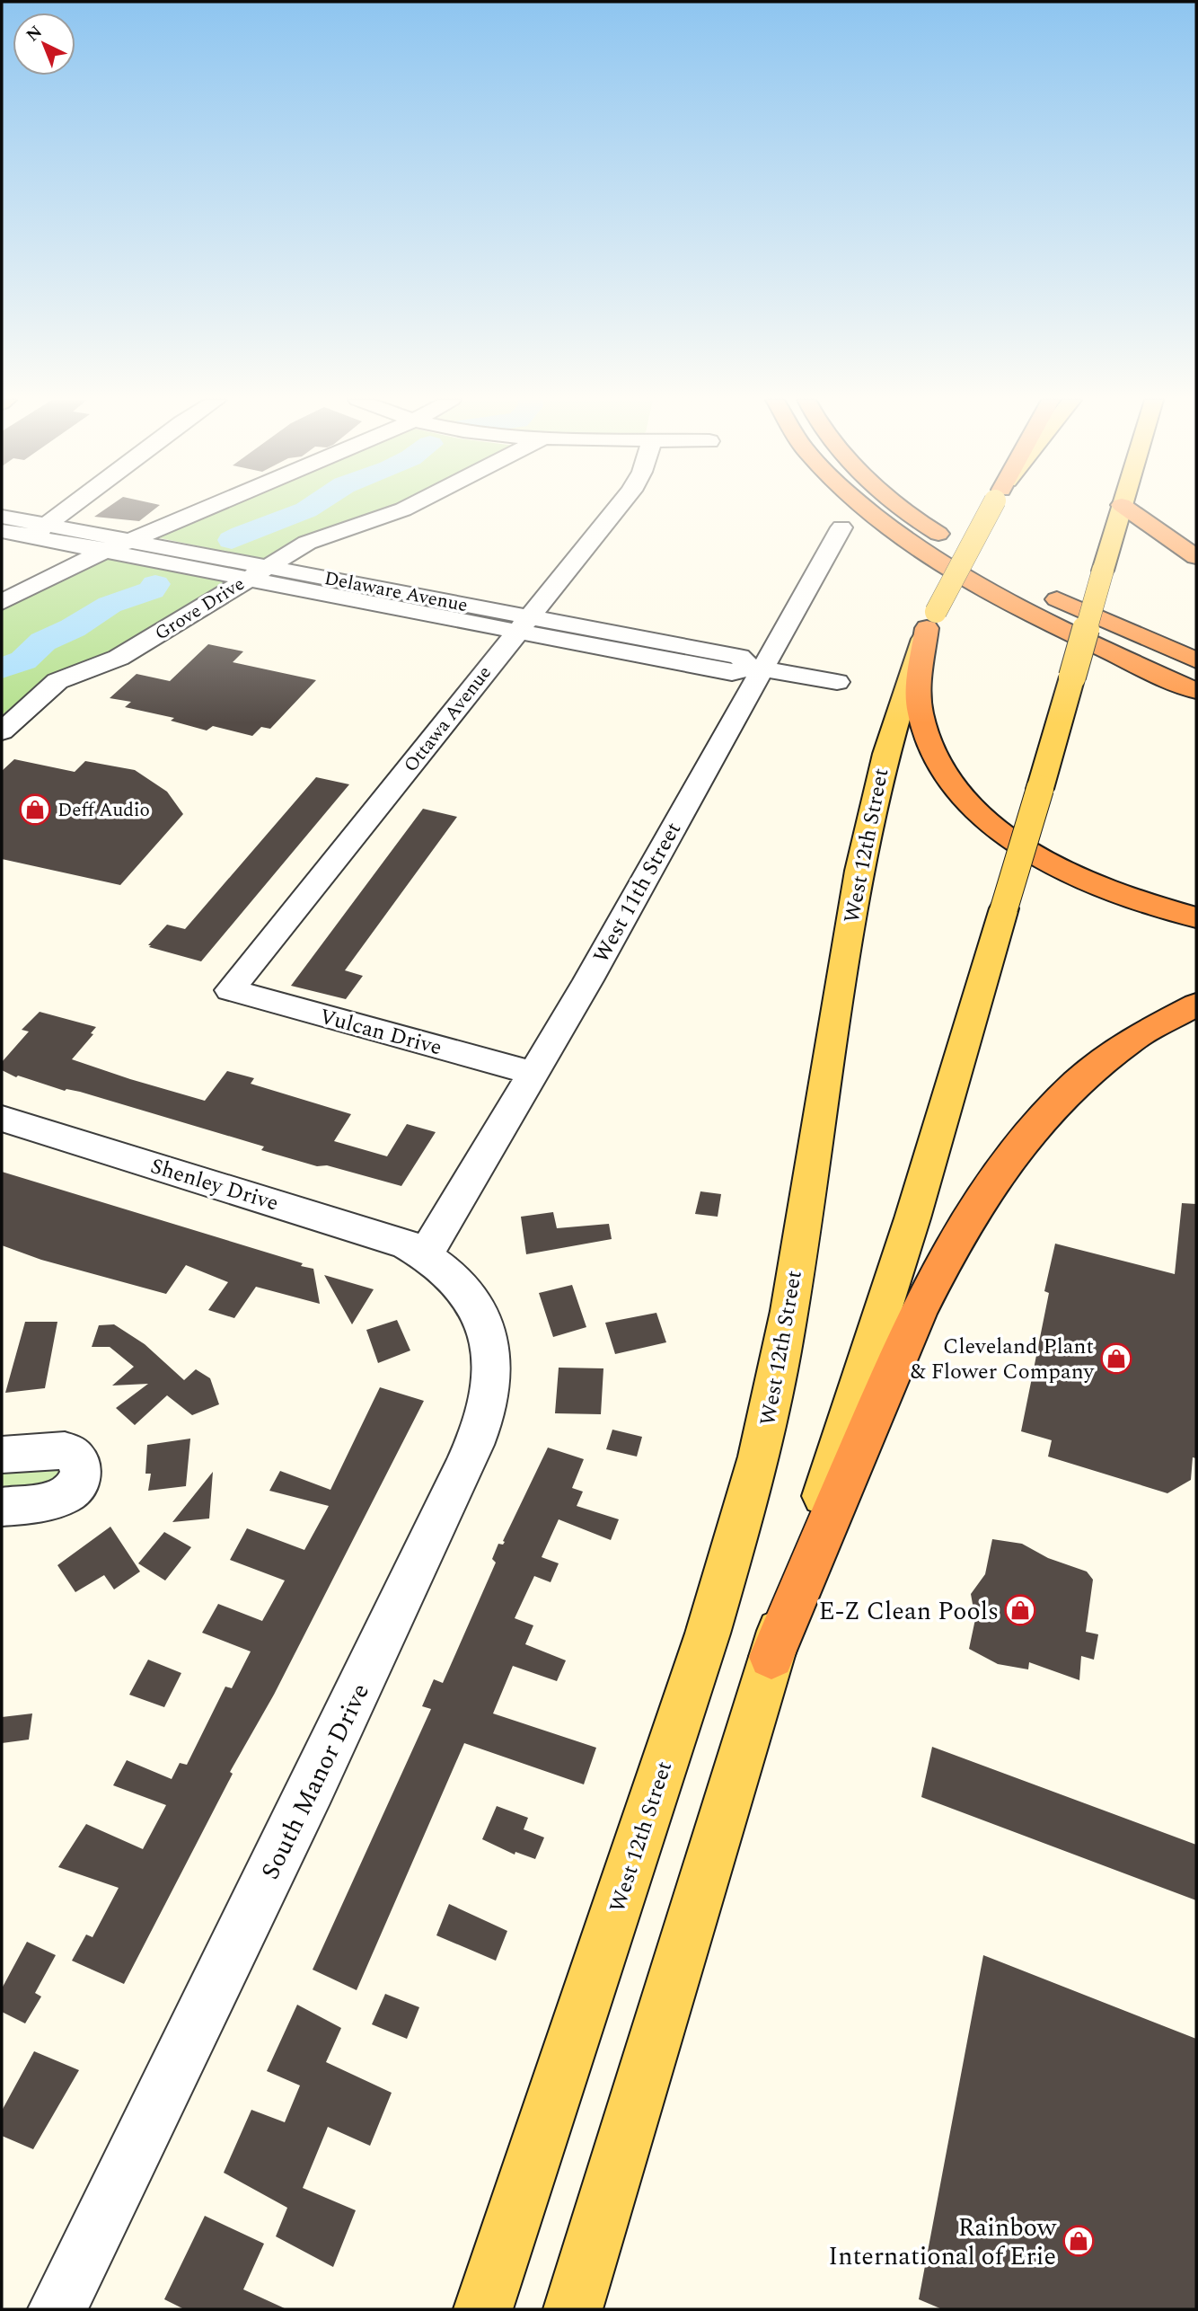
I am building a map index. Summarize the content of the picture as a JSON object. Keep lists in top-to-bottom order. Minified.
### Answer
{"streets":{"main road":["West 12th Street"],"street":["Delaware Avenue","Grove Drive","Ottawa Avenue","West 11th Street","Vulcan Drive","Shenley Drive","South Manor Drive"]},"crossings":[["Delaware Avenue","Grove Drive"],["Delaware Avenue","Ottawa Avenue"],["Delaware Avenue","West 11th Street"],["Ottawa Avenue","Vulcan Drive"],["West 11th Street","Vulcan Drive"],["West 11th Street","Shenley Drive"],["West 11th Street","South Manor Drive"],["Shenley Drive","South Manor Drive"]],"places":{"shop":["Deff Audio","Cleveland Plant & Flower Company","E-Z Clean Pools","Rainbow International of Erie"]},"north":"top left"}
